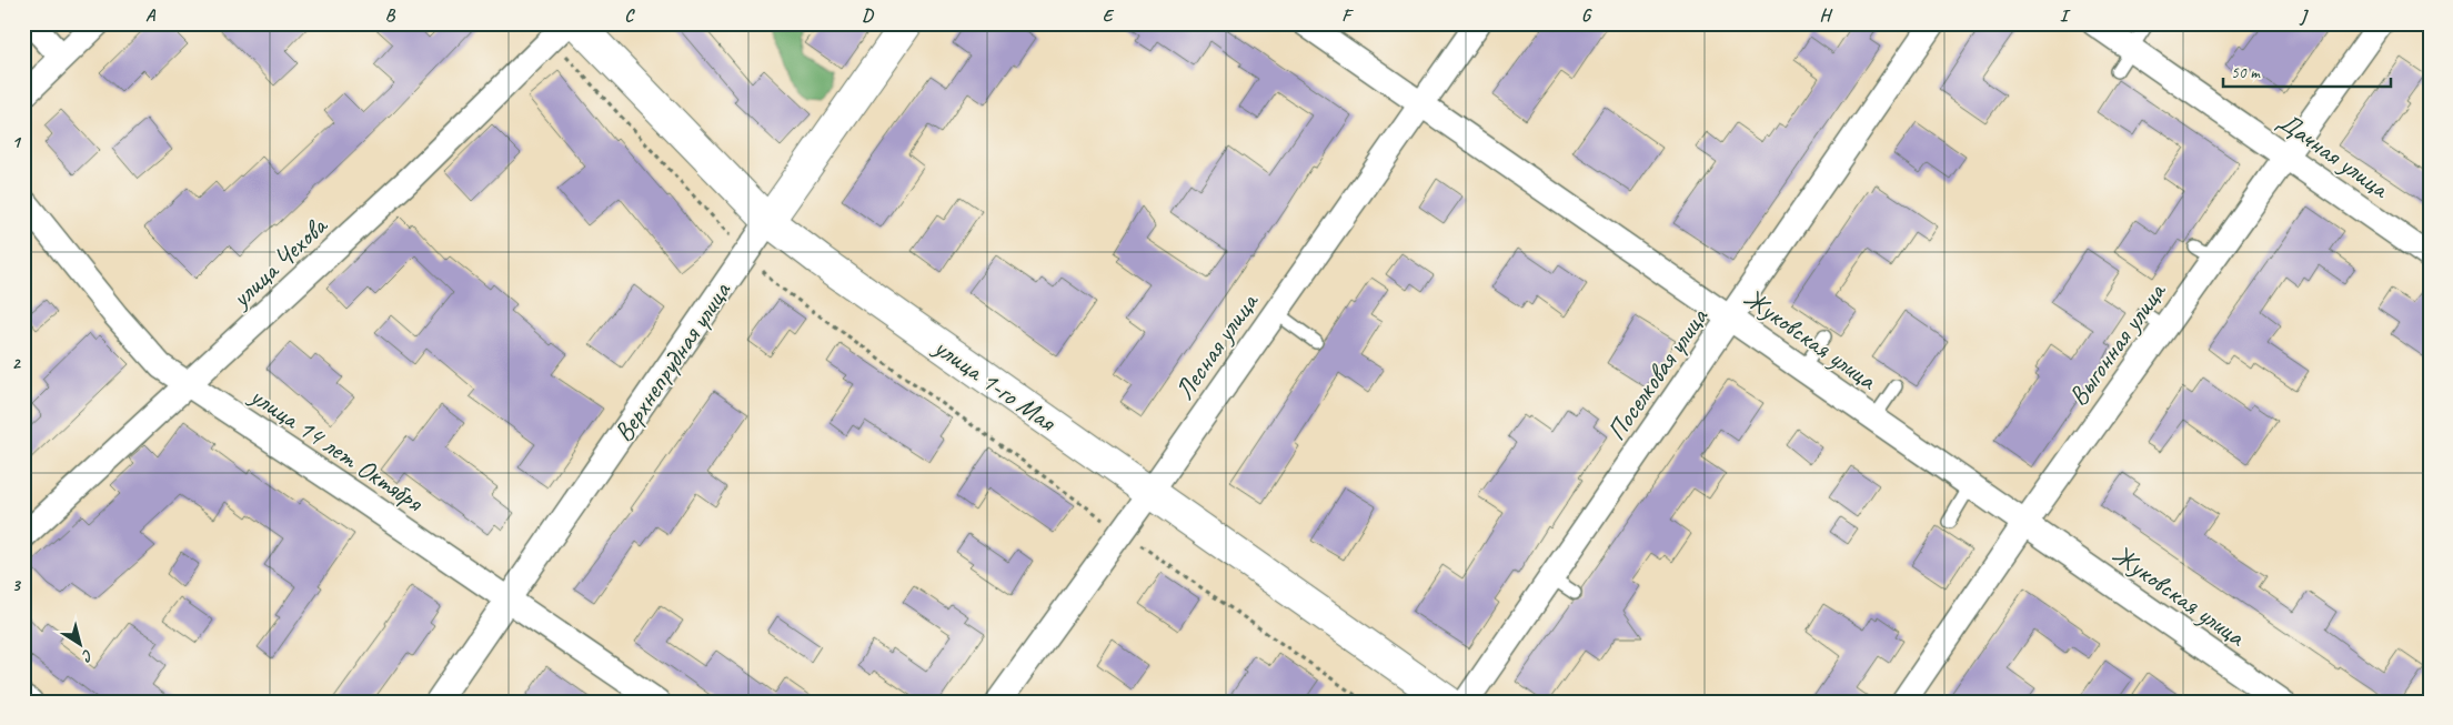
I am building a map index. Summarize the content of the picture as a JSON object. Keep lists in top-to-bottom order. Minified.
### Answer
{"streets":{"main road":["Верхнепрудная улица","улица 1-го Мая"],"street":["Дачная улица","улица Чехова","Жуковская улица","Выгонная улица","Лесная улица","Поселковая улица","улица 14 лет Октября"]},"crossings":[["Дачная улица","Выгонная улица"],["улица Чехова","улица 1-го Мая"],["улица Чехова","улица 14 лет Октября"],["Жуковская улица","Выгонная улица"],["Жуковская улица","Лесная улица"],["Жуковская улица","Поселковая улица"],["Лесная улица","улица 1-го Мая"],["Верхнепрудная улица","улица 1-го Мая"],["Верхнепрудная улица","улица 14 лет Октября"]],"scale_bar":"50 m","north":"bottom right","grid":{"columns":["A","B","C","D","E","F","G","H","I","J"],"rows":["1","2","3"]}}
